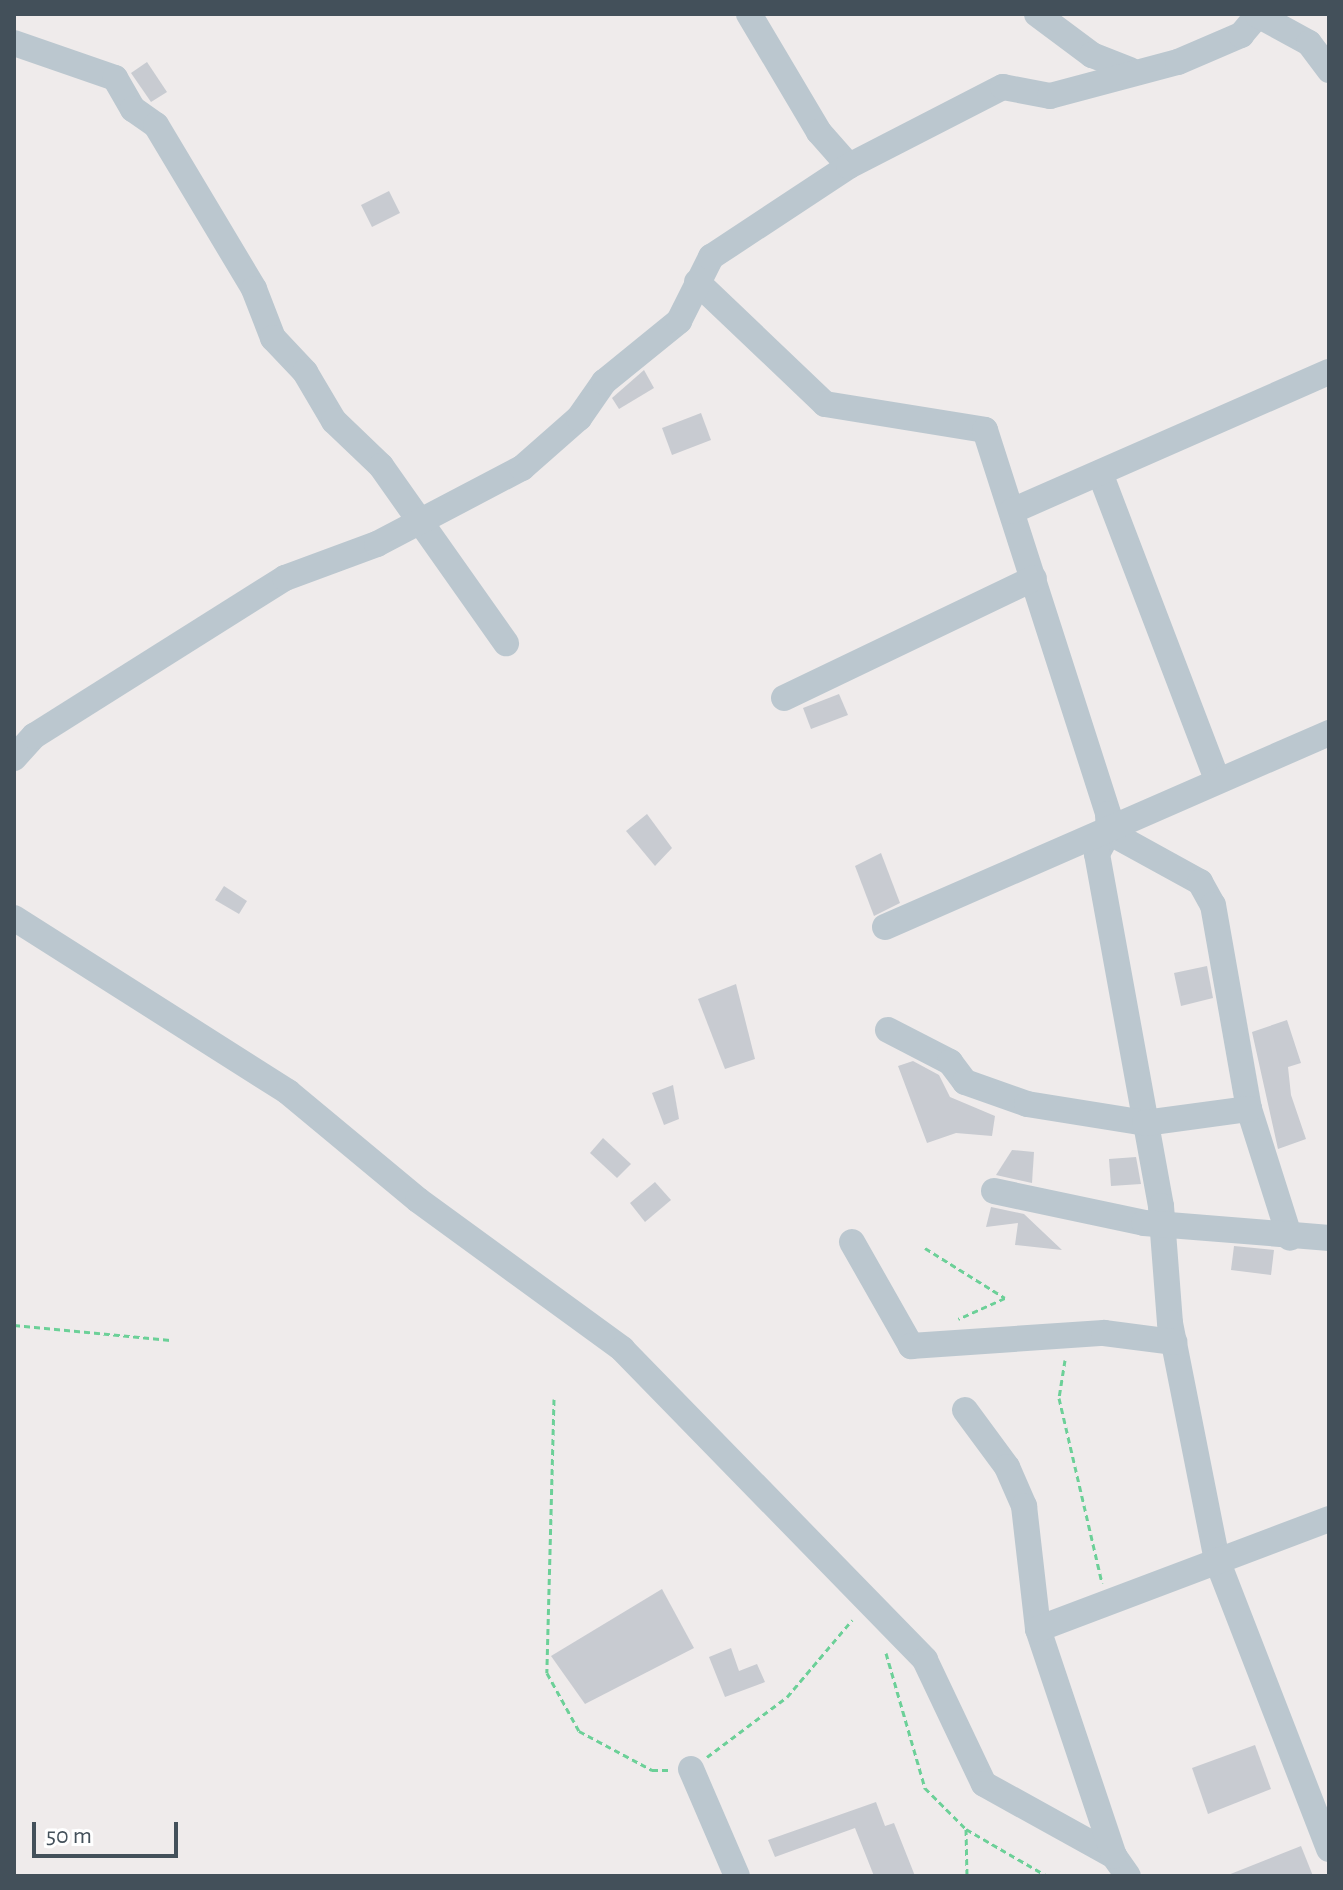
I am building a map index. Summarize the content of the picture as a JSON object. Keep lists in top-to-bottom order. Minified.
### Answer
{"scale_bar":"50 m"}
